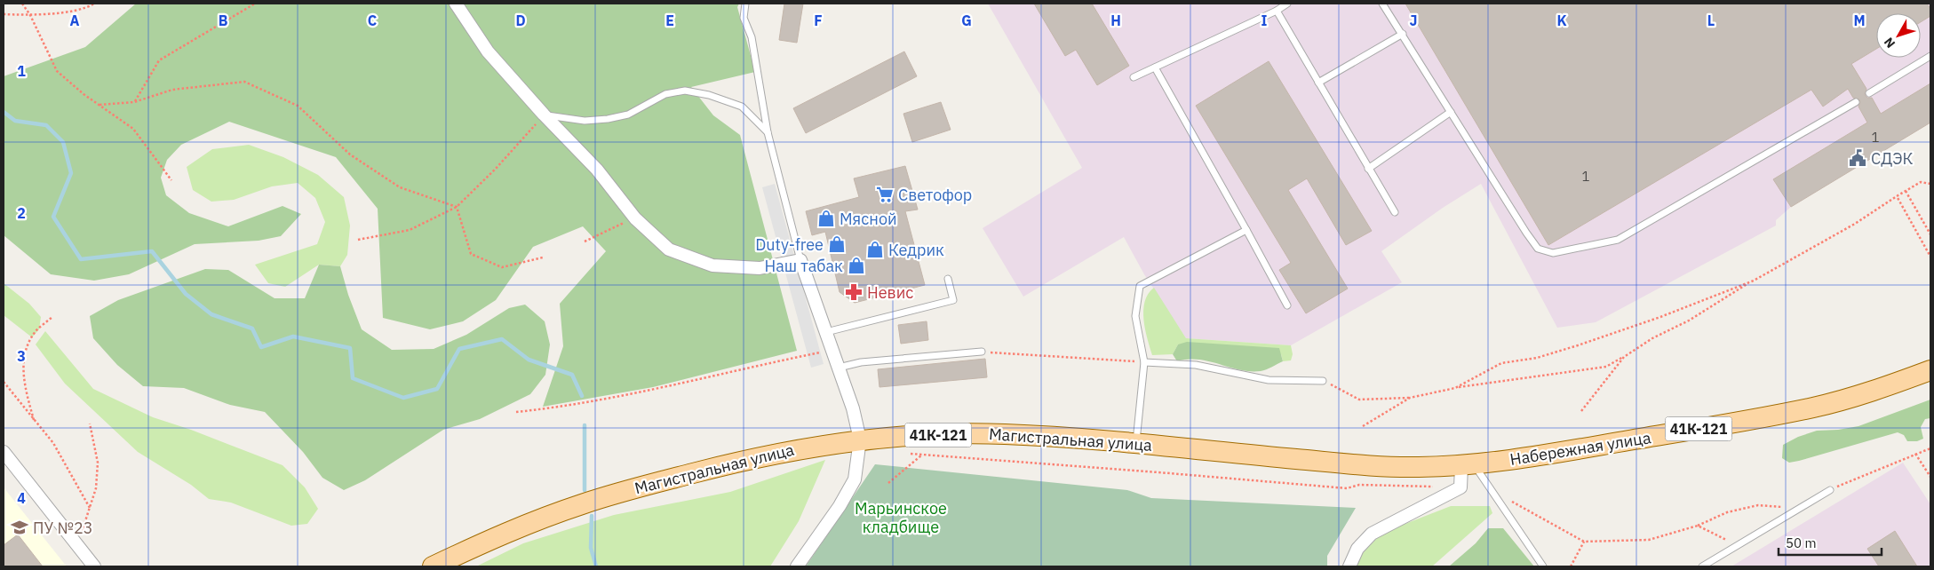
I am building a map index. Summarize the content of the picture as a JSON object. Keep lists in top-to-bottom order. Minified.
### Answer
{"streets":{"main road":["41К-121","Магистральная улица","Набережная улица"]},"crossings":[["Магистральная улица","Набережная улица"]],"parks":["Марьинское кладбище"],"places":{"public building":["СДЭК"],"supermarket":["Светофор"],"shop":["Мясной","Duty-free","Кедрик","Наш табак"],"pharmacy":["Невис"],"school or university":["ПУ №23"]},"house_numbers":["1","1"],"scale_bar":"50 m","north":"bottom left","grid":{"columns":["A","B","C","D","E","F","G","H","I","J","K","L","M"],"rows":["1","2","3","4"]}}
